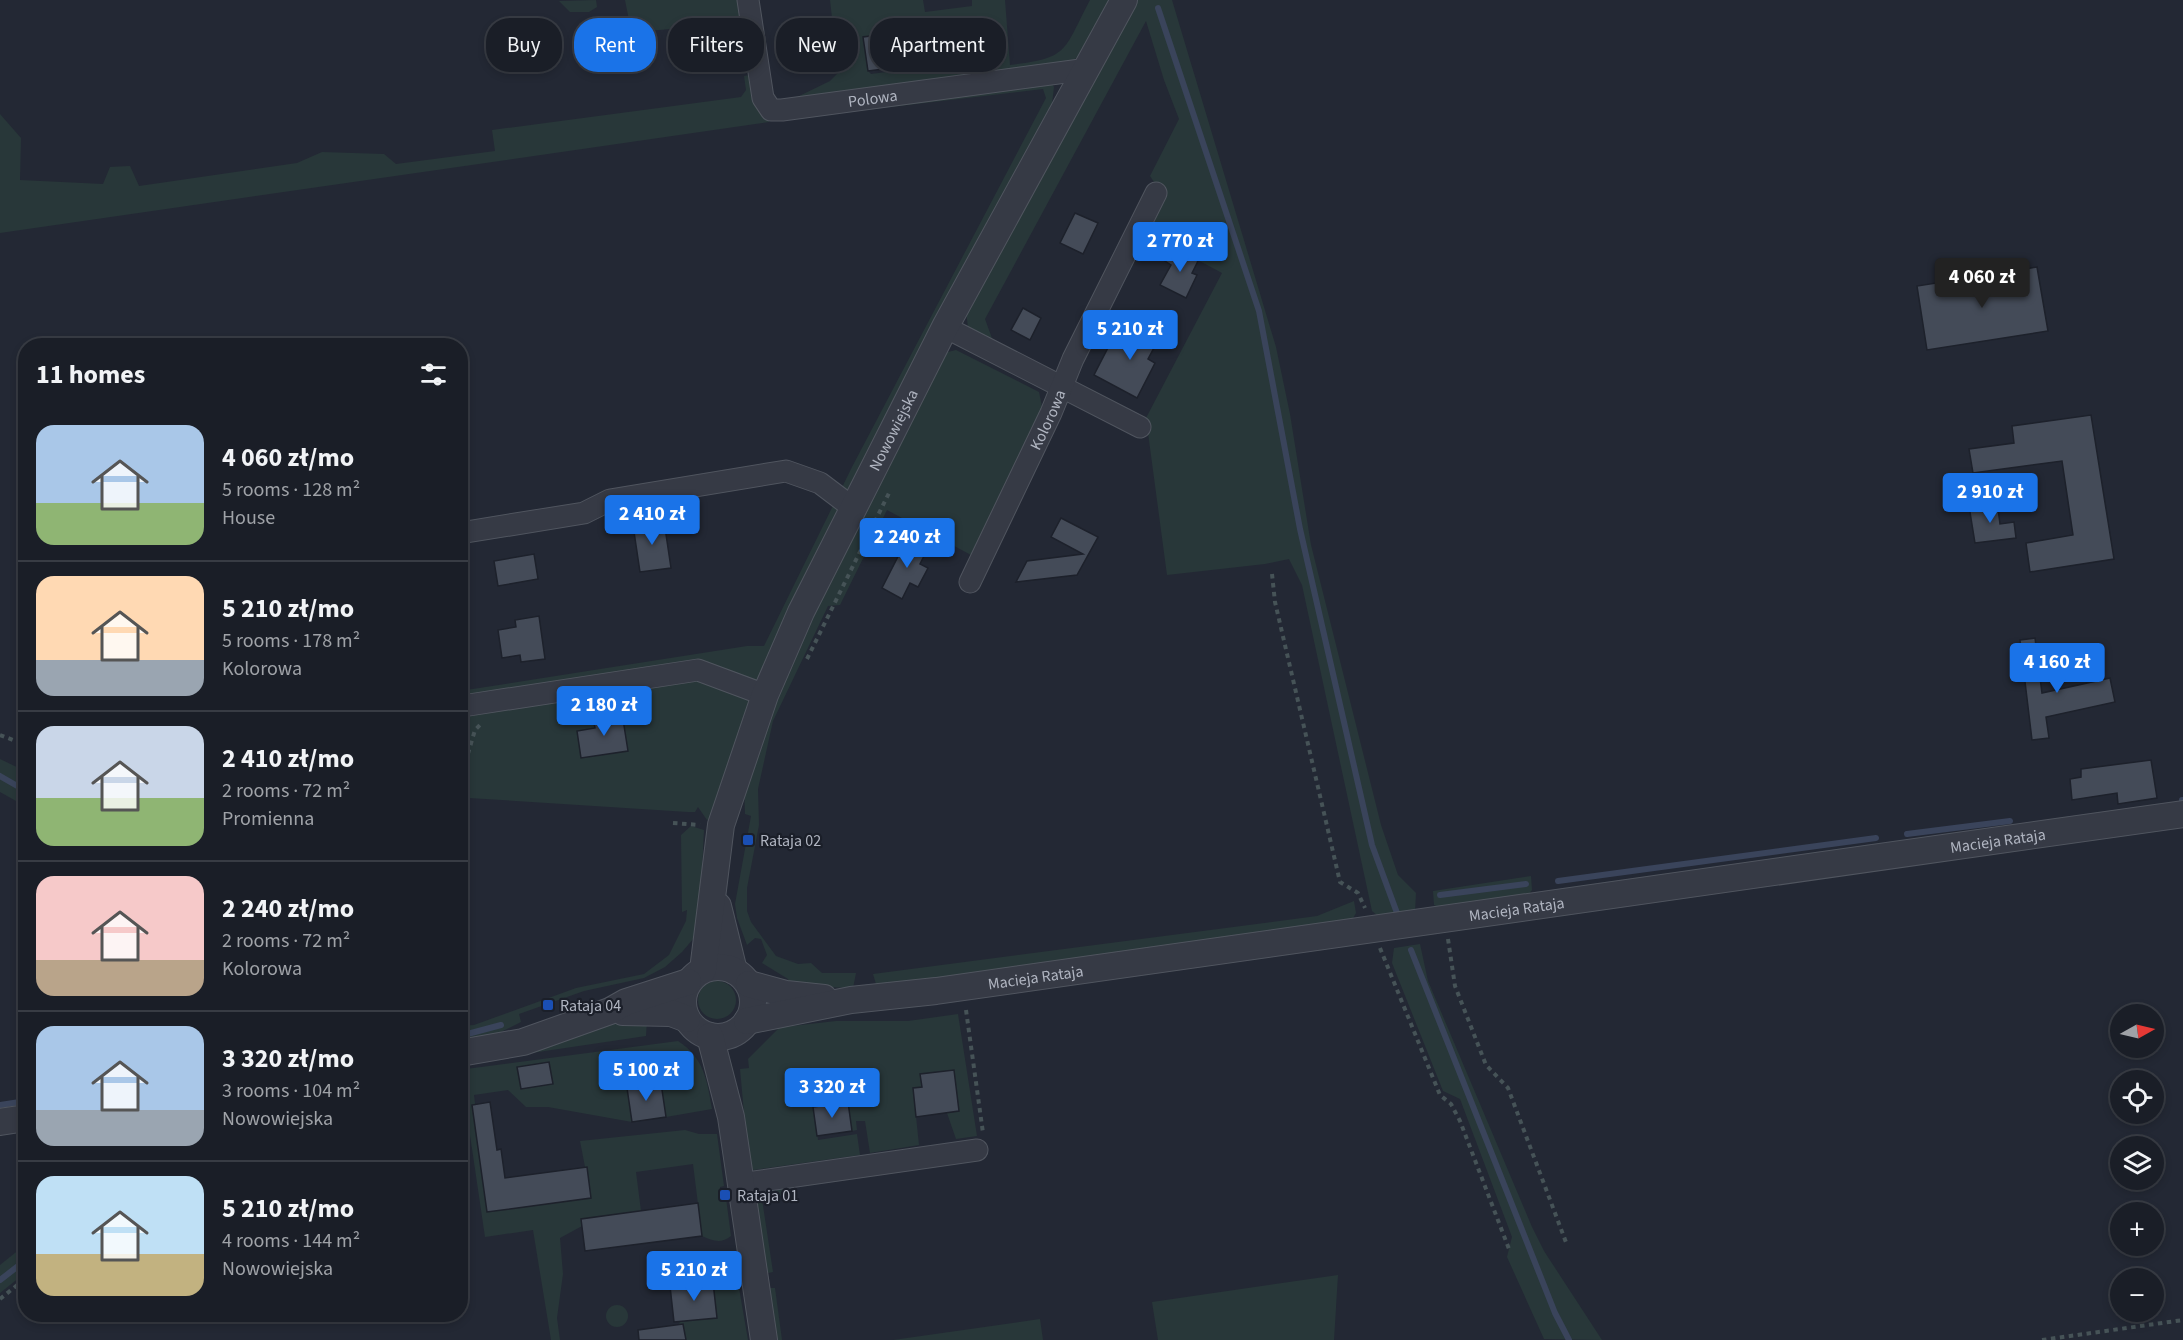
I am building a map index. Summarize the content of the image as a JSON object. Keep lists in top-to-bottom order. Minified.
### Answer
{"streets":{"street":["Polowa","Kolorowa","Nowowiejska","Macieja Rataja"]},"crossings":[["Polowa","Nowowiejska"],["Nowowiejska","Macieja Rataja"]],"places":{"transit":["Rataja 02","Rataja 04","Rataja 01"]},"north":"right","page":{"chip":["Buy","Rent","Filters","New","Apartment"],"price":["2 770 zł","4 060 zł","5 210 zł","2 910 zł","2 410 zł","2 240 zł","4 160 zł","2 180 zł","5 100 zł","3 320 zł","5 210 zł"],"heading":"11 homes","list":[{"name":"4 060 zł/mo","note":"5 rooms · 128 m² · House"},{"name":"5 210 zł/mo","note":"5 rooms · 178 m² · Kolorowa"},{"name":"2 410 zł/mo","note":"2 rooms · 72 m² · Promienna"},{"name":"2 240 zł/mo","note":"2 rooms · 72 m² · Kolorowa"},{"name":"3 320 zł/mo","note":"3 rooms · 104 m² · Nowowiejska"},{"name":"5 210 zł/mo","note":"4 rooms · 144 m² · Nowowiejska"}],"map_buttons":["+","−"]}}
